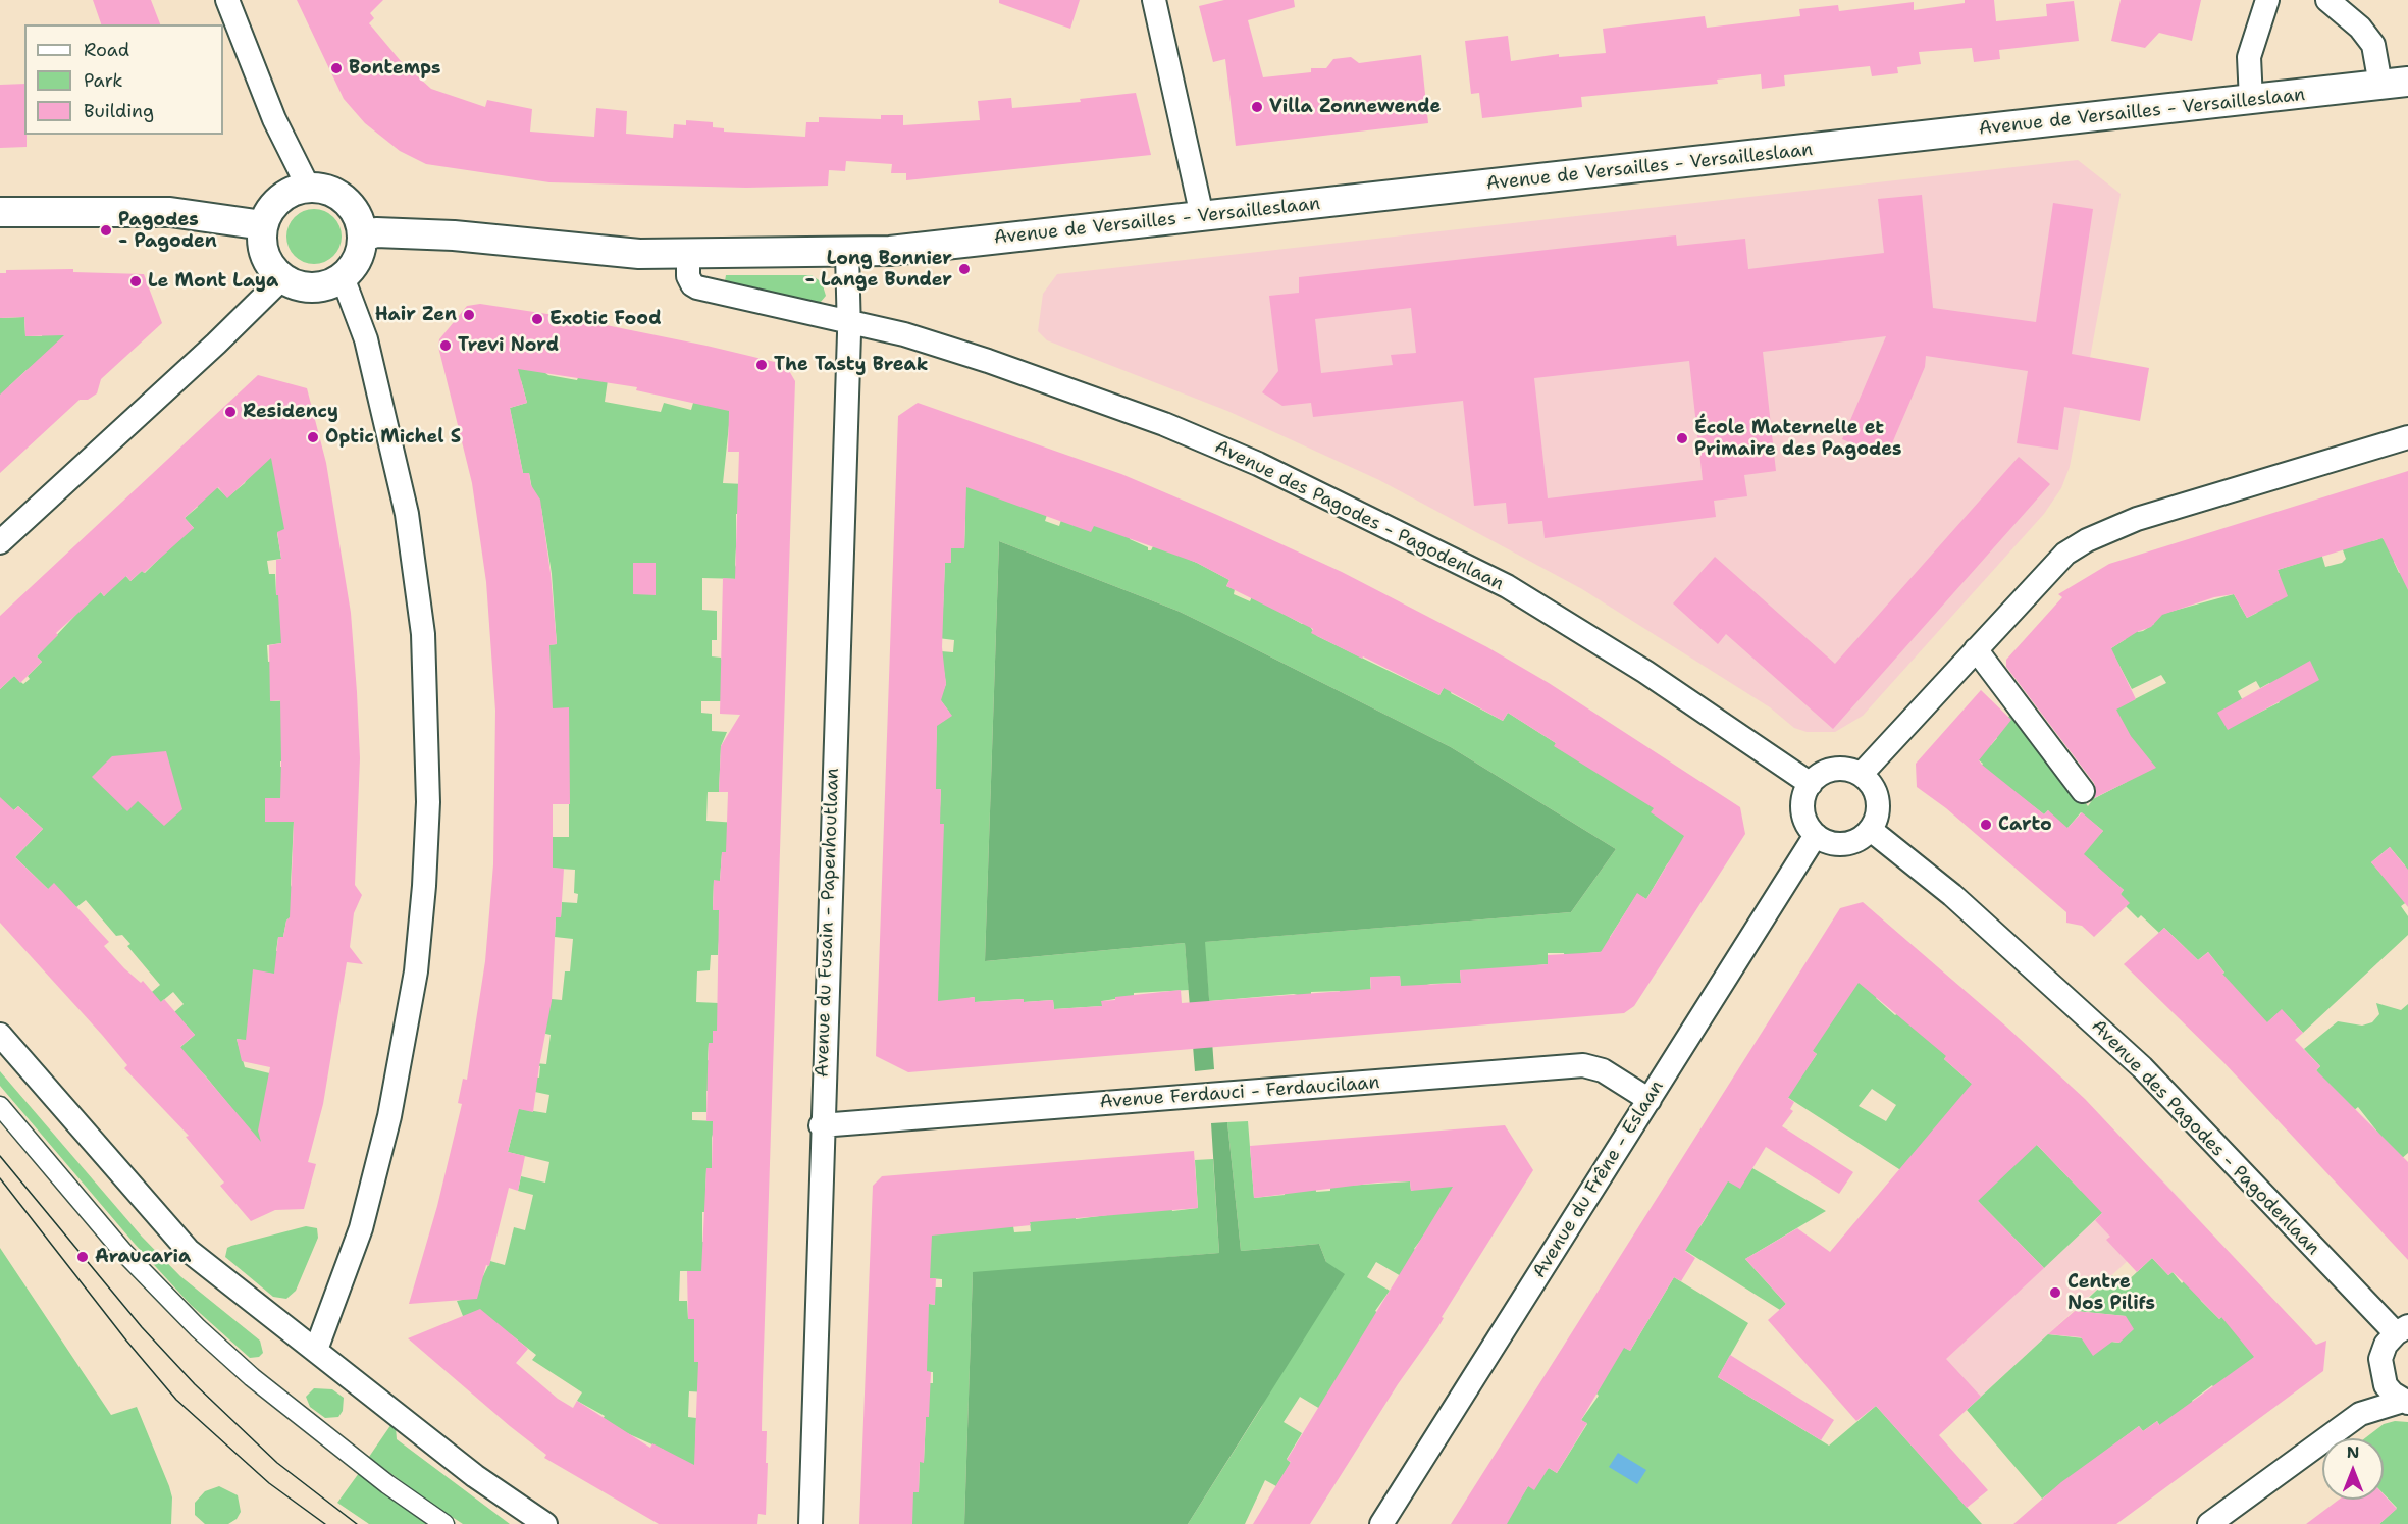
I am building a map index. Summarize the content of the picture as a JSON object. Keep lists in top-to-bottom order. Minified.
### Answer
{"streets":{"street":["Avenue de Versailles - Versailleslaan","Avenue des Pagodes - Pagodenlaan","Avenue du Fusain - Papenhoutlaan","Avenue Ferdauci - Ferdaucilaan","Avenue du Frêne - Eslaan"]},"crossings":[["Avenue de Versailles - Versailleslaan","Avenue du Fusain - Papenhoutlaan"],["Avenue des Pagodes - Pagodenlaan","Avenue du Fusain - Papenhoutlaan"],["Avenue des Pagodes - Pagodenlaan","Avenue du Frêne - Eslaan"],["Avenue du Fusain - Papenhoutlaan","Avenue Ferdauci - Ferdaucilaan"],["Avenue Ferdauci - Ferdaucilaan","Avenue du Frêne - Eslaan"]],"places":["Bontemps","Villa Zonnewende","Pagodes - Pagoden","Long Bonnier - Lange Bunder","Le Mont Laya","Hair Zen","Exotic Food","Trevi Nord","The Tasty Break","Residency","Optic Michel S","École Maternelle et Primaire des Pagodes","Carto","Araucaria","Centre Nos Pilifs"],"legend":["Road","Park","Building"],"north":"top"}
